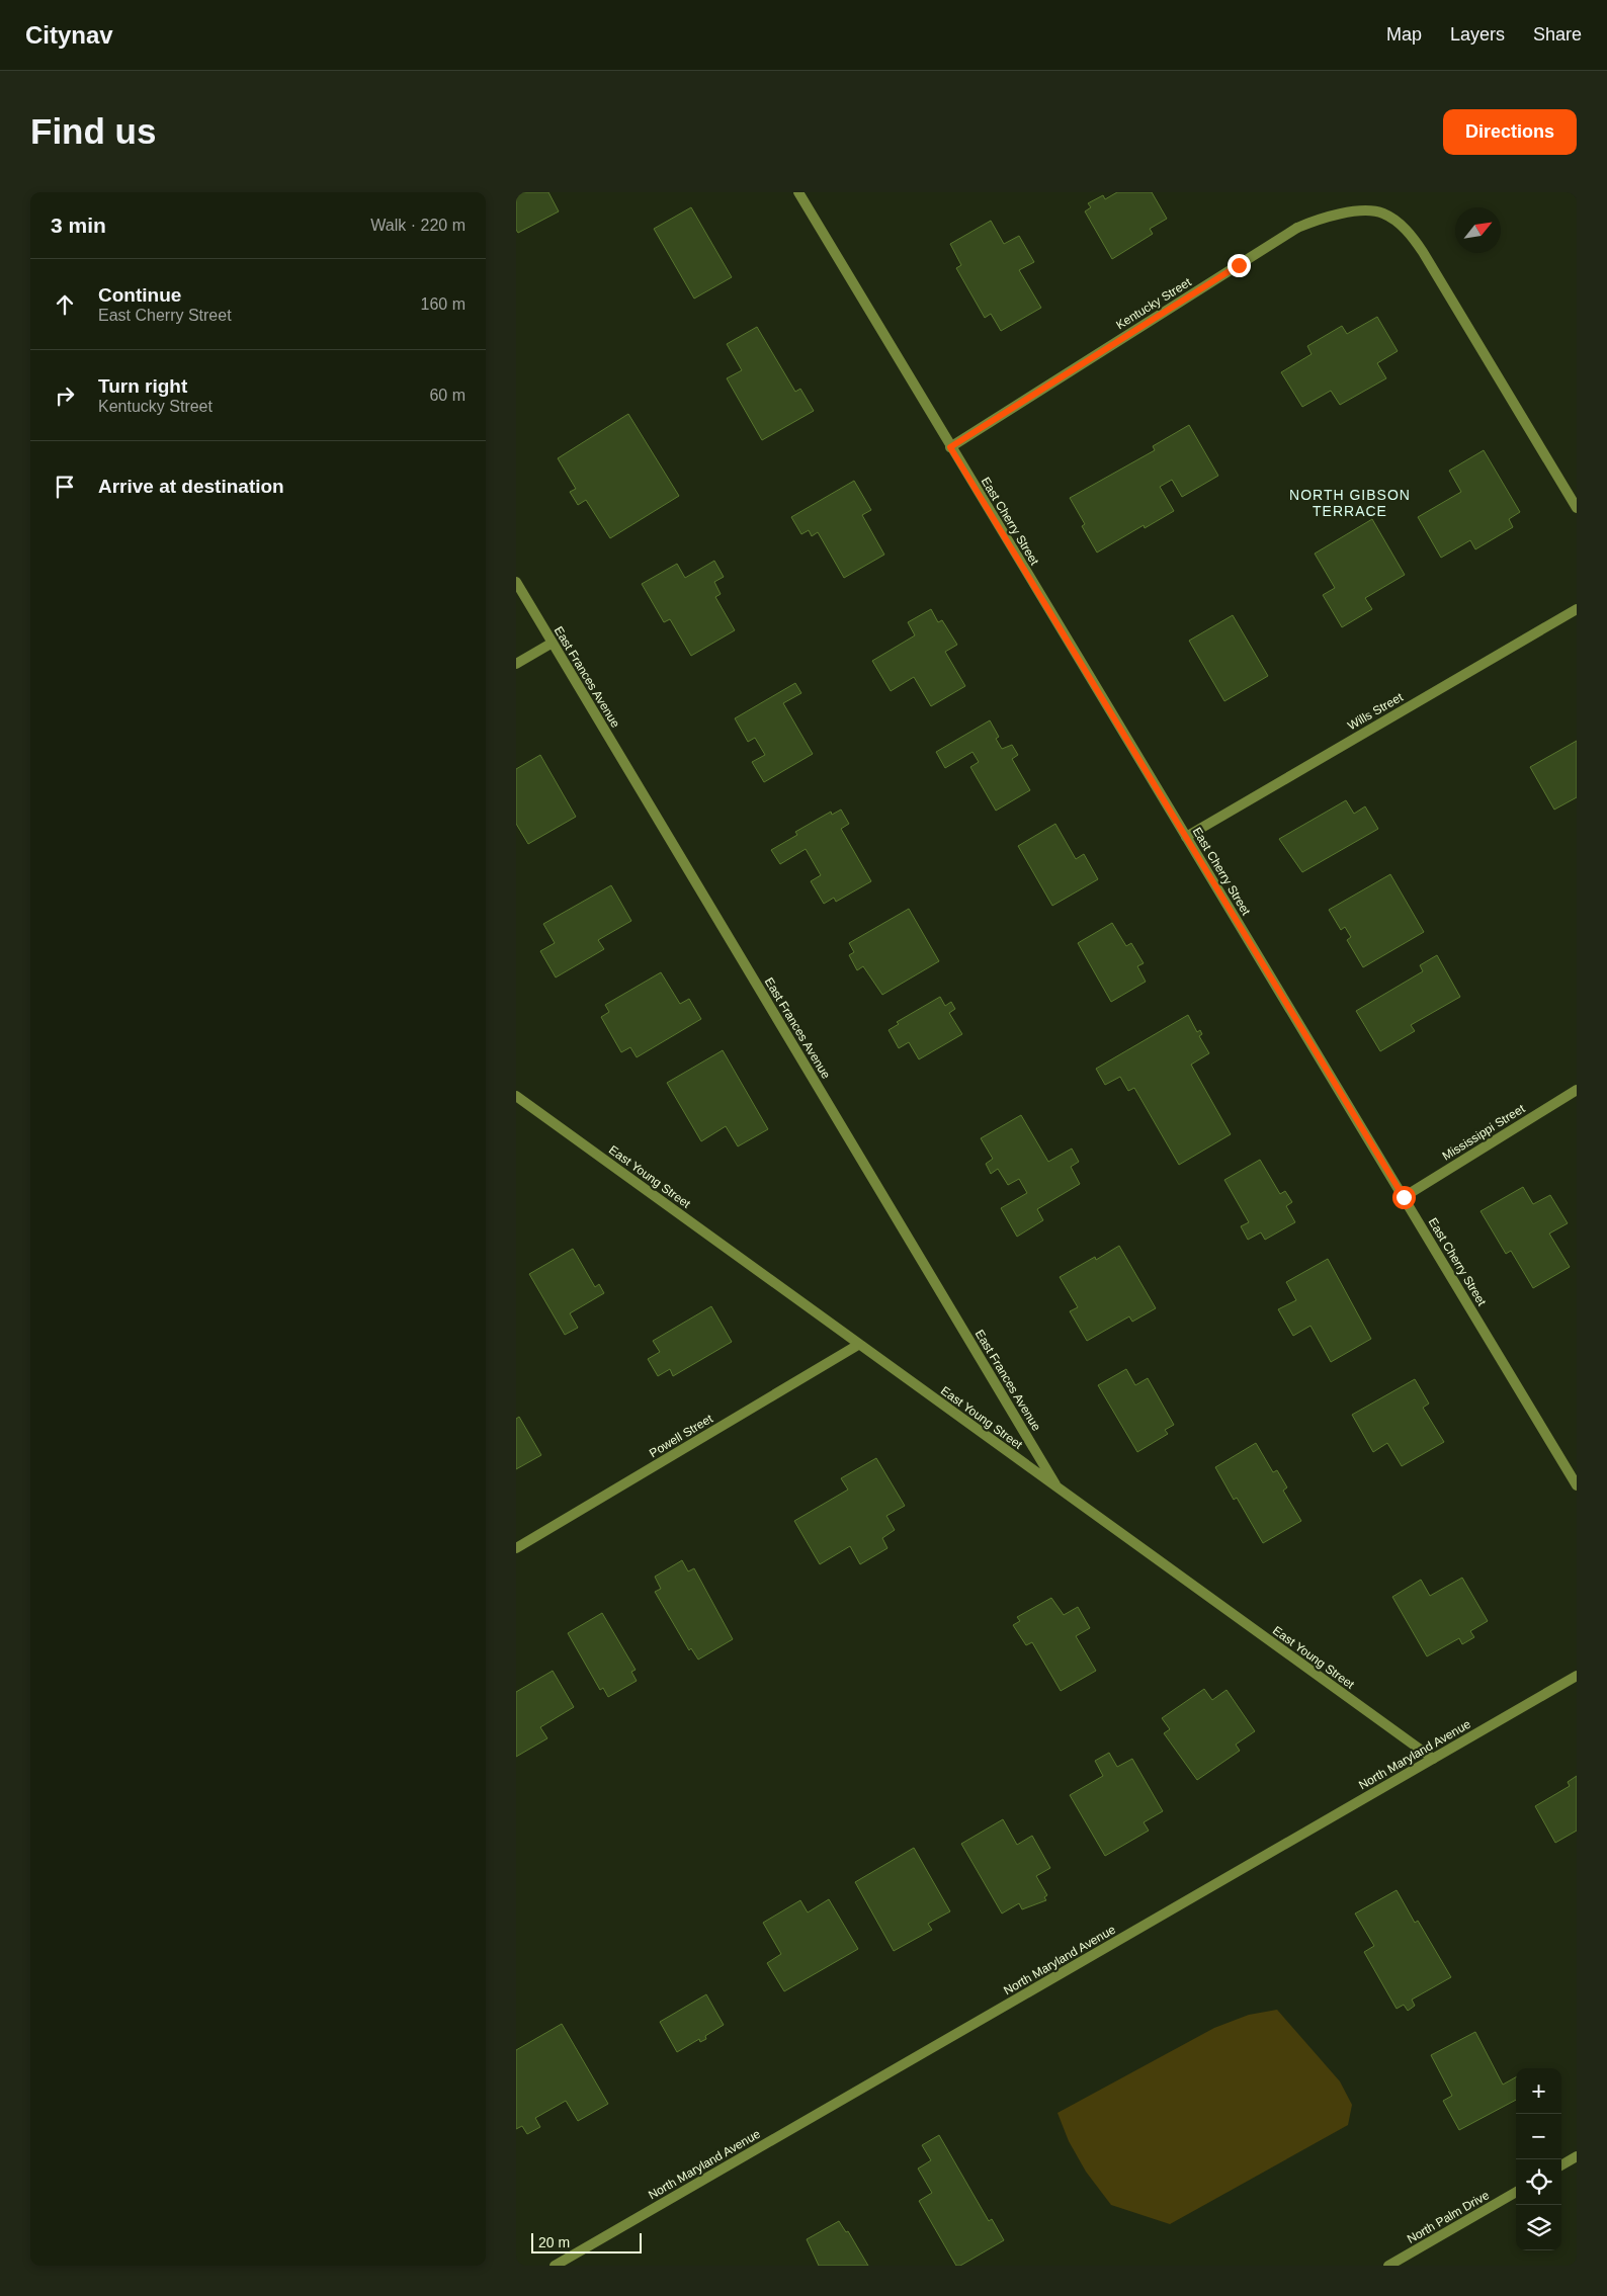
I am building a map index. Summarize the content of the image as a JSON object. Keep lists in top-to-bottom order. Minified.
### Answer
{"streets":{"street":["Kentucky Street","East Cherry Street","East Frances Avenue","Wills Street","Mississippi Street","East Young Street","Powell Street","North Maryland Avenue","North Palm Drive"]},"crossings":[["Kentucky Street","East Cherry Street"],["East Cherry Street","Wills Street"],["East Cherry Street","Mississippi Street"],["East Frances Avenue","East Young Street"],["East Young Street","Powell Street"],["East Young Street","North Maryland Avenue"]],"districts":["NORTH GIBSON TERRACE"],"scale_bar":"20 m","north":"top right","page":{"header":"Citynav","nav":["Map","Layers","Share"],"buttons":"Directions","title":"Find us","heading":["3 min","Walk · 220 m"],"list":[["Continue","East Cherry Street","160 m"],["Turn right","Kentucky Street","60 m"],"Arrive at destination"],"map_buttons":["+","−"],"scale":"20 m"}}
